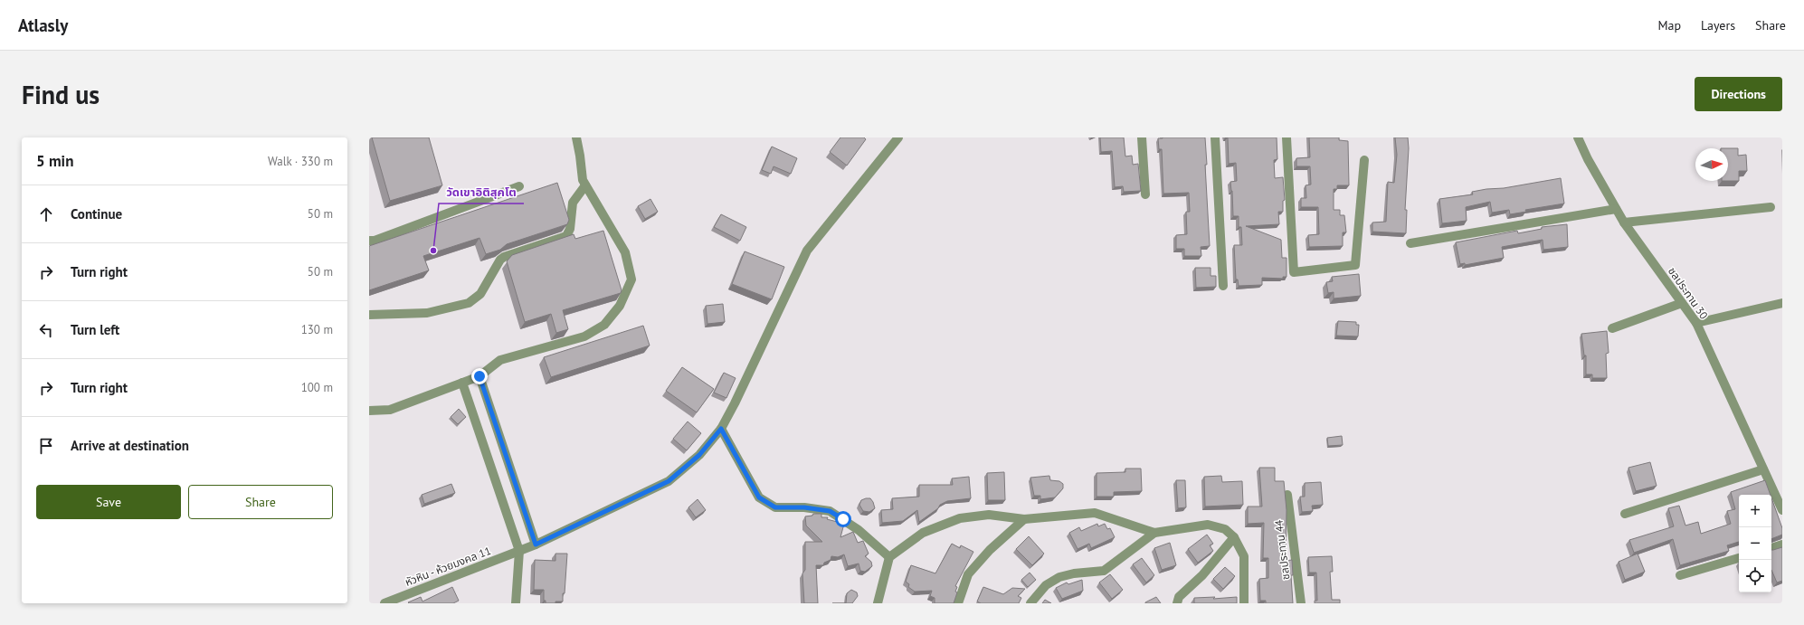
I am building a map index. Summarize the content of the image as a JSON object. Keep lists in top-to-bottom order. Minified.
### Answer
{"streets":{"street":["ชลประทาน 30","ชลประทาน 44","หัวหิน - ห้วยมงคล 11"]},"places":["วัดเขาอิติสุคโต"],"north":"right","page":{"header":"Atlasly","nav":["Map","Layers","Share"],"buttons":["Directions",["Save","Share"]],"title":"Find us","heading":["5 min","Walk · 330 m"],"list":[["Continue","50 m"],["Turn right","50 m"],["Turn left","130 m"],["Turn right","100 m"],"Arrive at destination"],"map_buttons":["+","−"]}}
